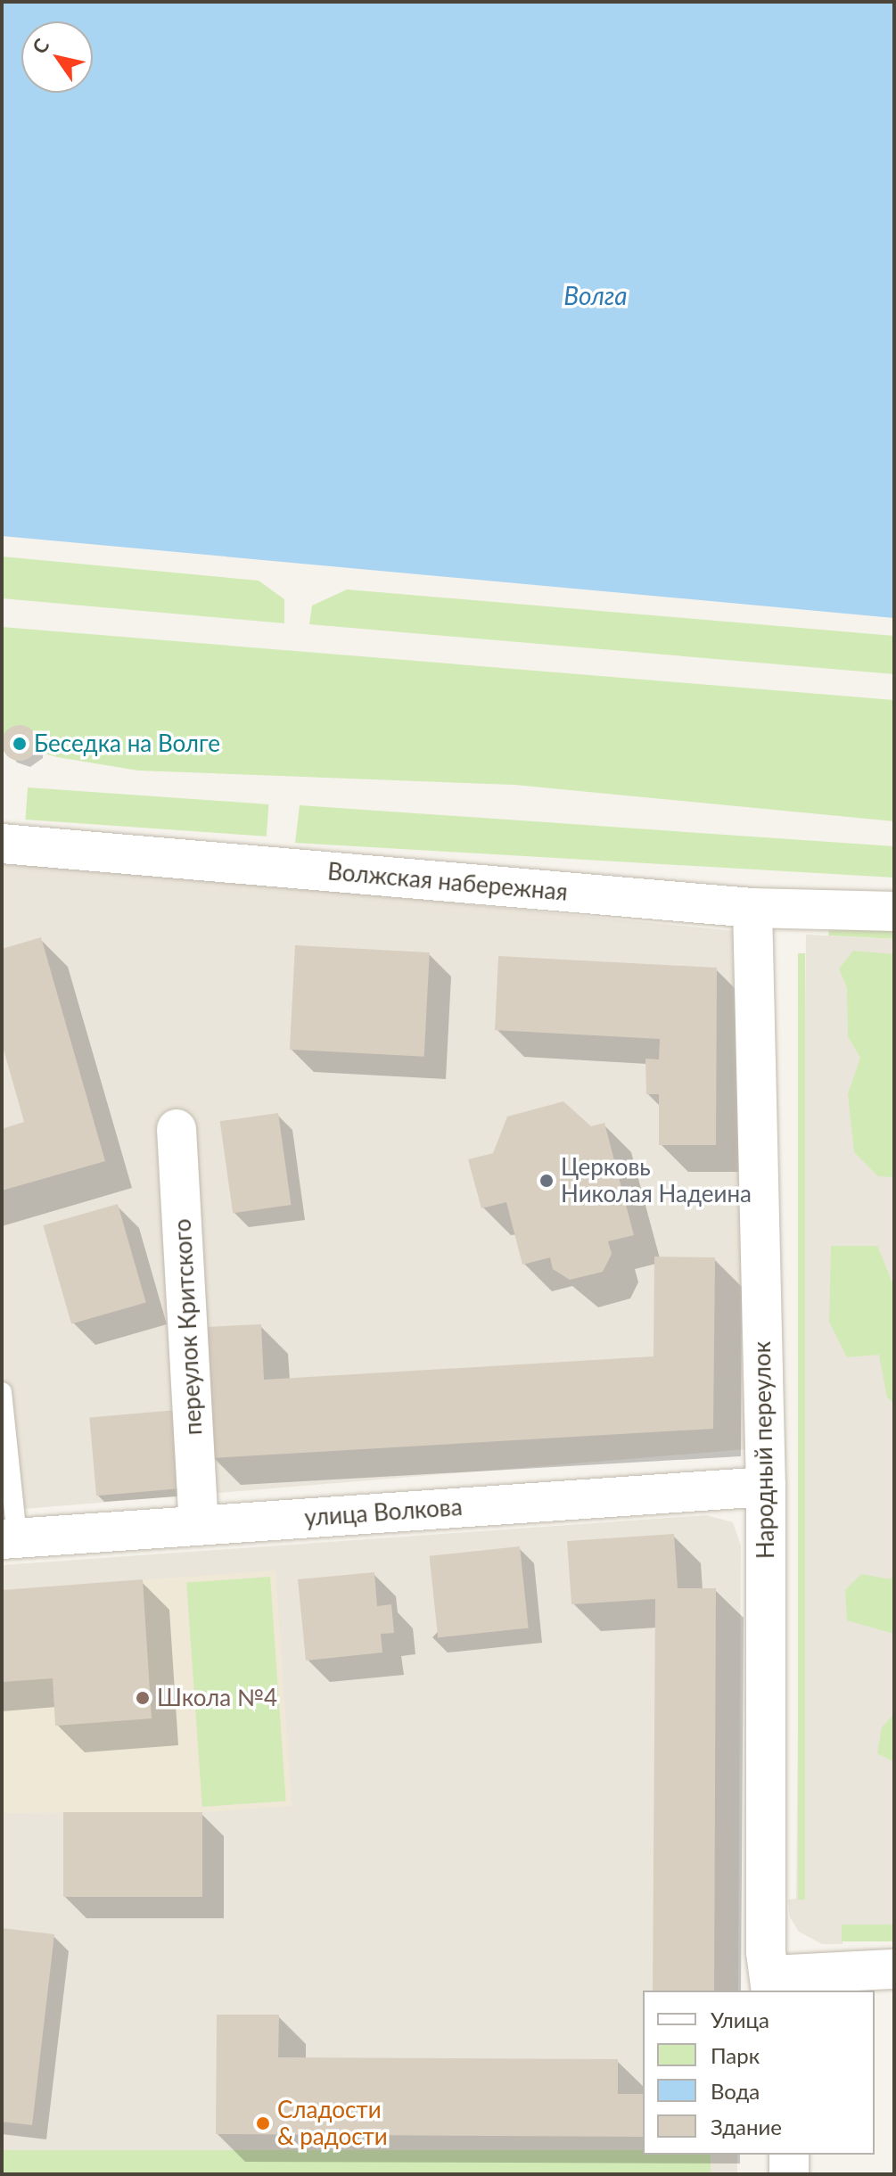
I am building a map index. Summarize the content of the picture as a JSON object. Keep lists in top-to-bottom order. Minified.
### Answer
{"streets":{"street":["Волжская набережная","переулок Критского","Народный переулок","улица Волкова"]},"crossings":[["Волжская набережная","Народный переулок"],["переулок Критского","улица Волкова"],["Народный переулок","улица Волкова"]],"water":["Волга"],"places":["Беседка на Волге","Церковь Николая Надеина","Школа №4","Сладости & радости"],"legend":["Улица","Парк","Вода","Здание"],"north":"top left"}
